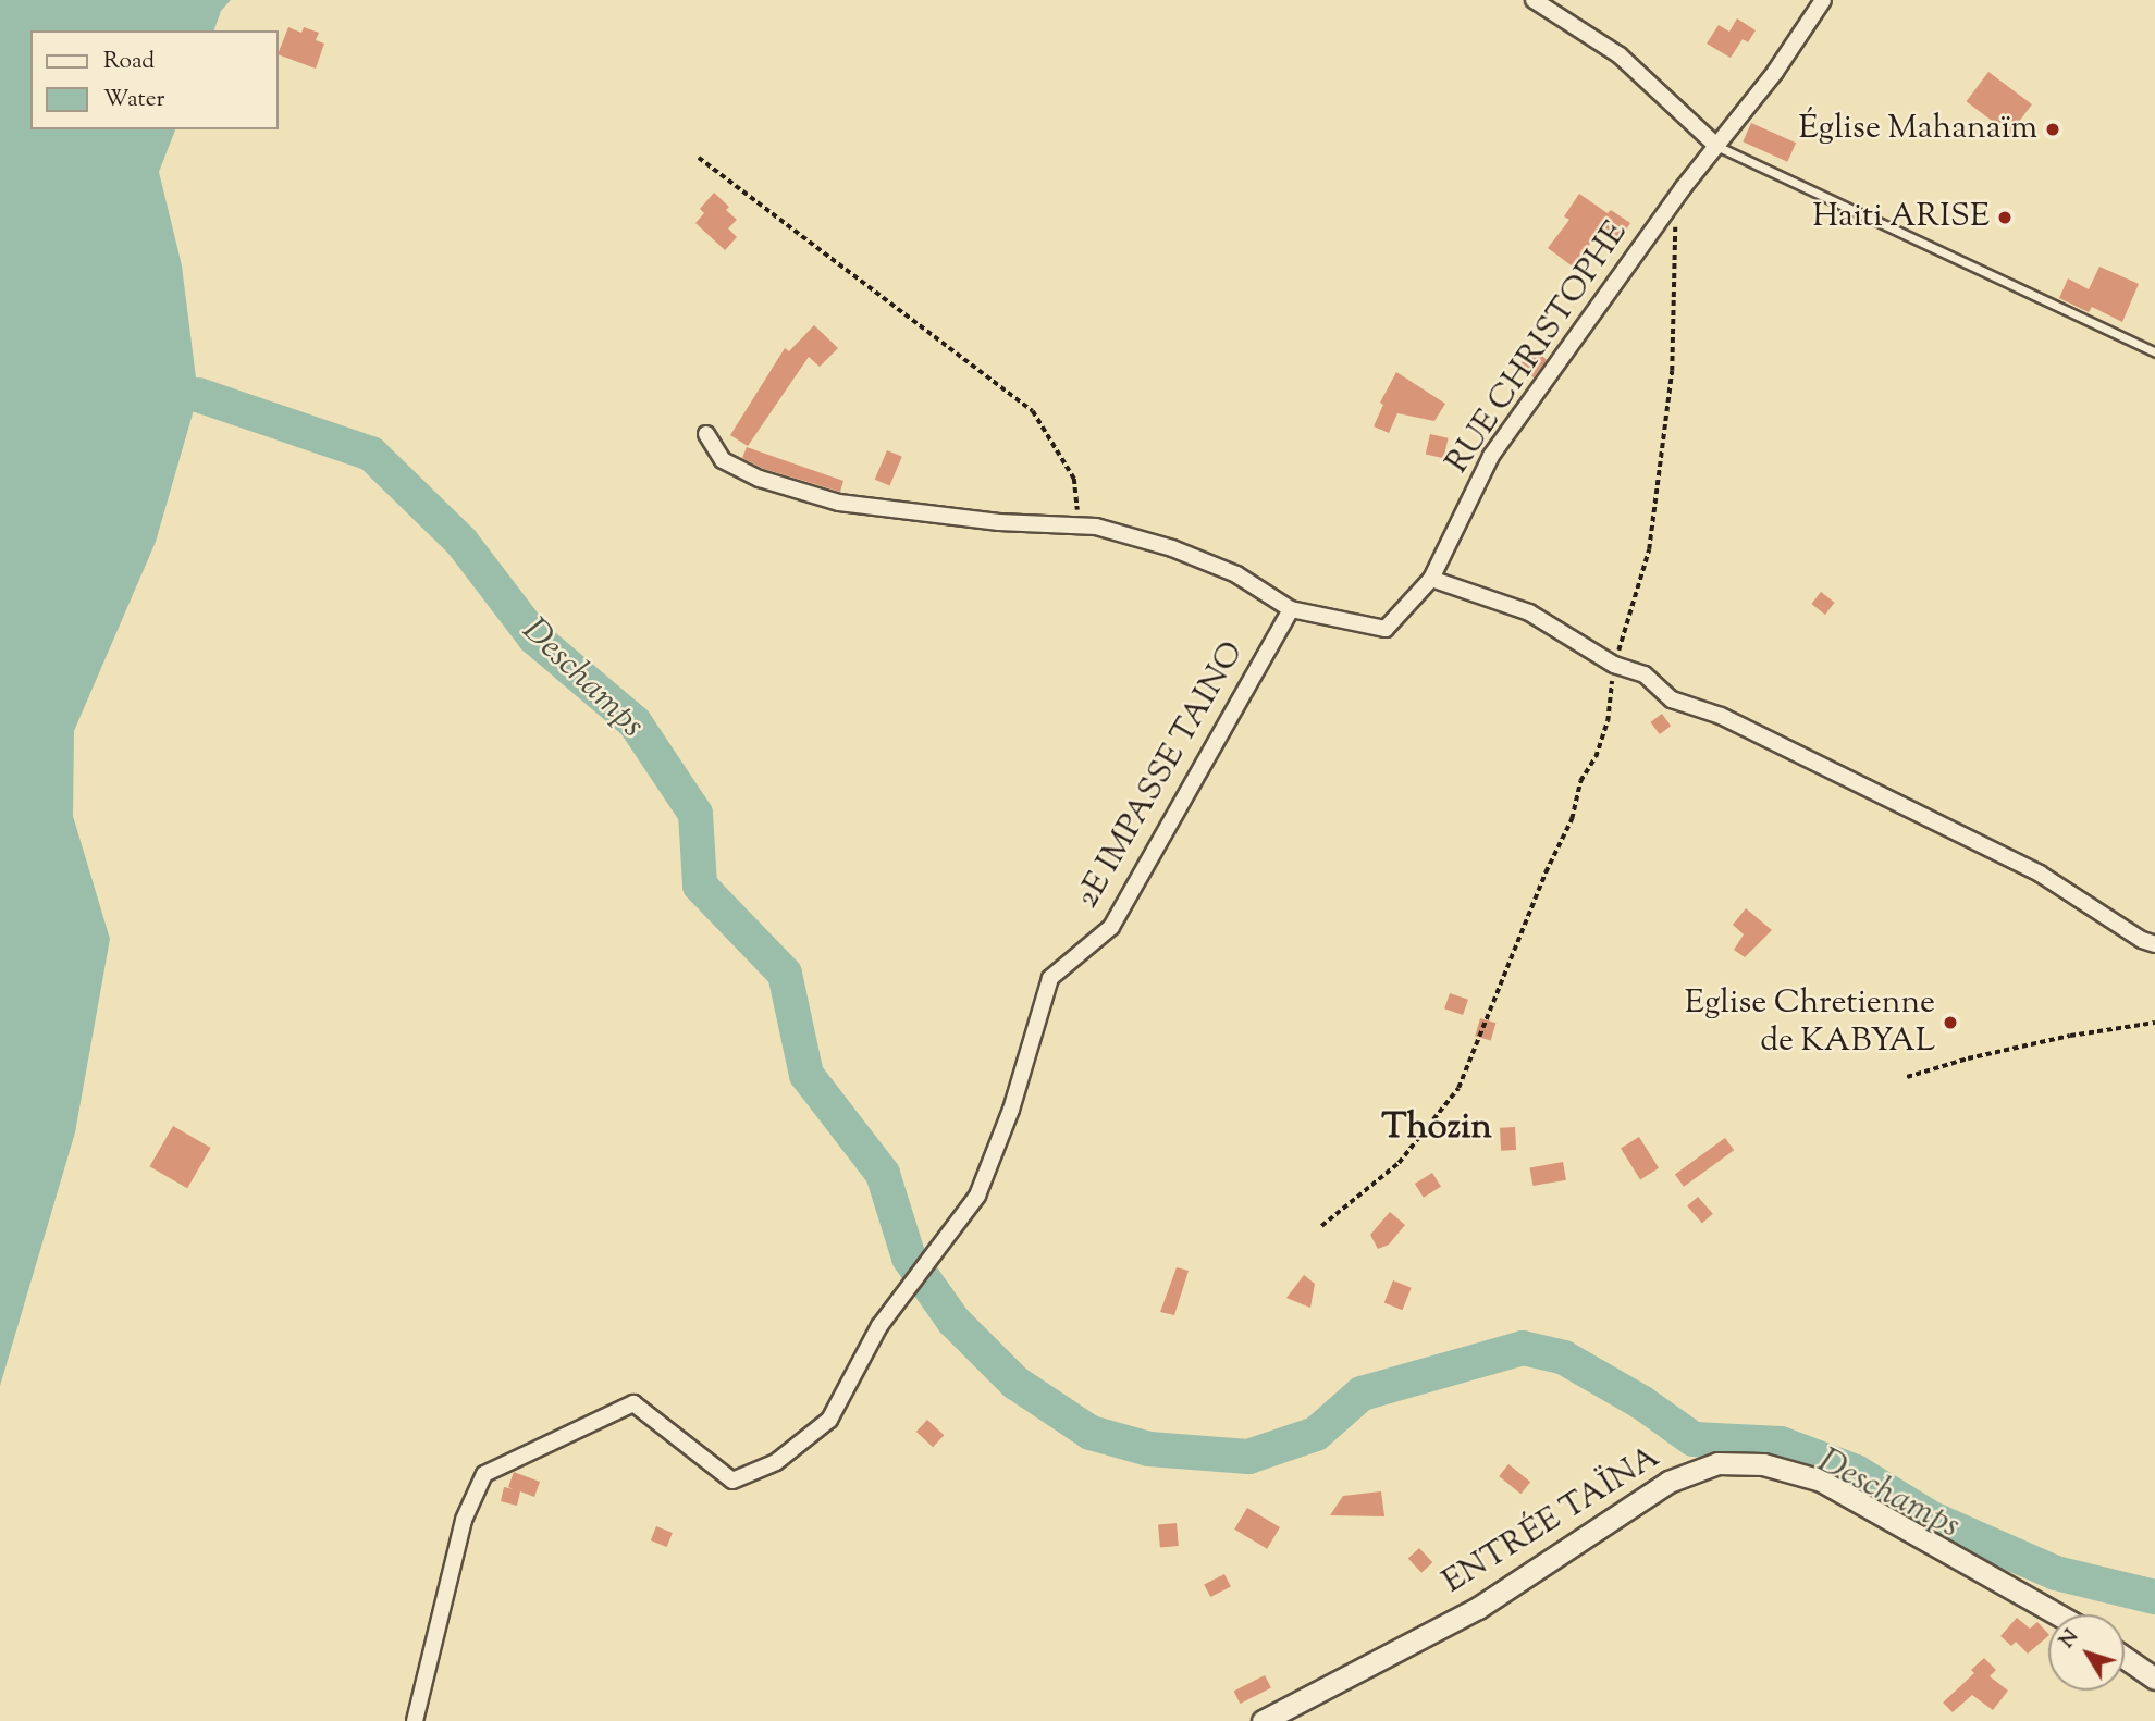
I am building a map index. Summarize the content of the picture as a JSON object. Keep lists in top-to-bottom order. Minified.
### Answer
{"streets":{"street":["RUE CHRISTOPHE","2E IMPASSE TAINO","ENTRÉE TAÏNA"]},"crossings":[["RUE CHRISTOPHE","2E IMPASSE TAINO"]],"districts":["Thozin"],"water":["Deschamps"],"places":["Église Mahanaïm","Haiti ARISE","Eglise Chretienne de KABYAL"],"legend":["Road","Water"],"north":"top left"}
